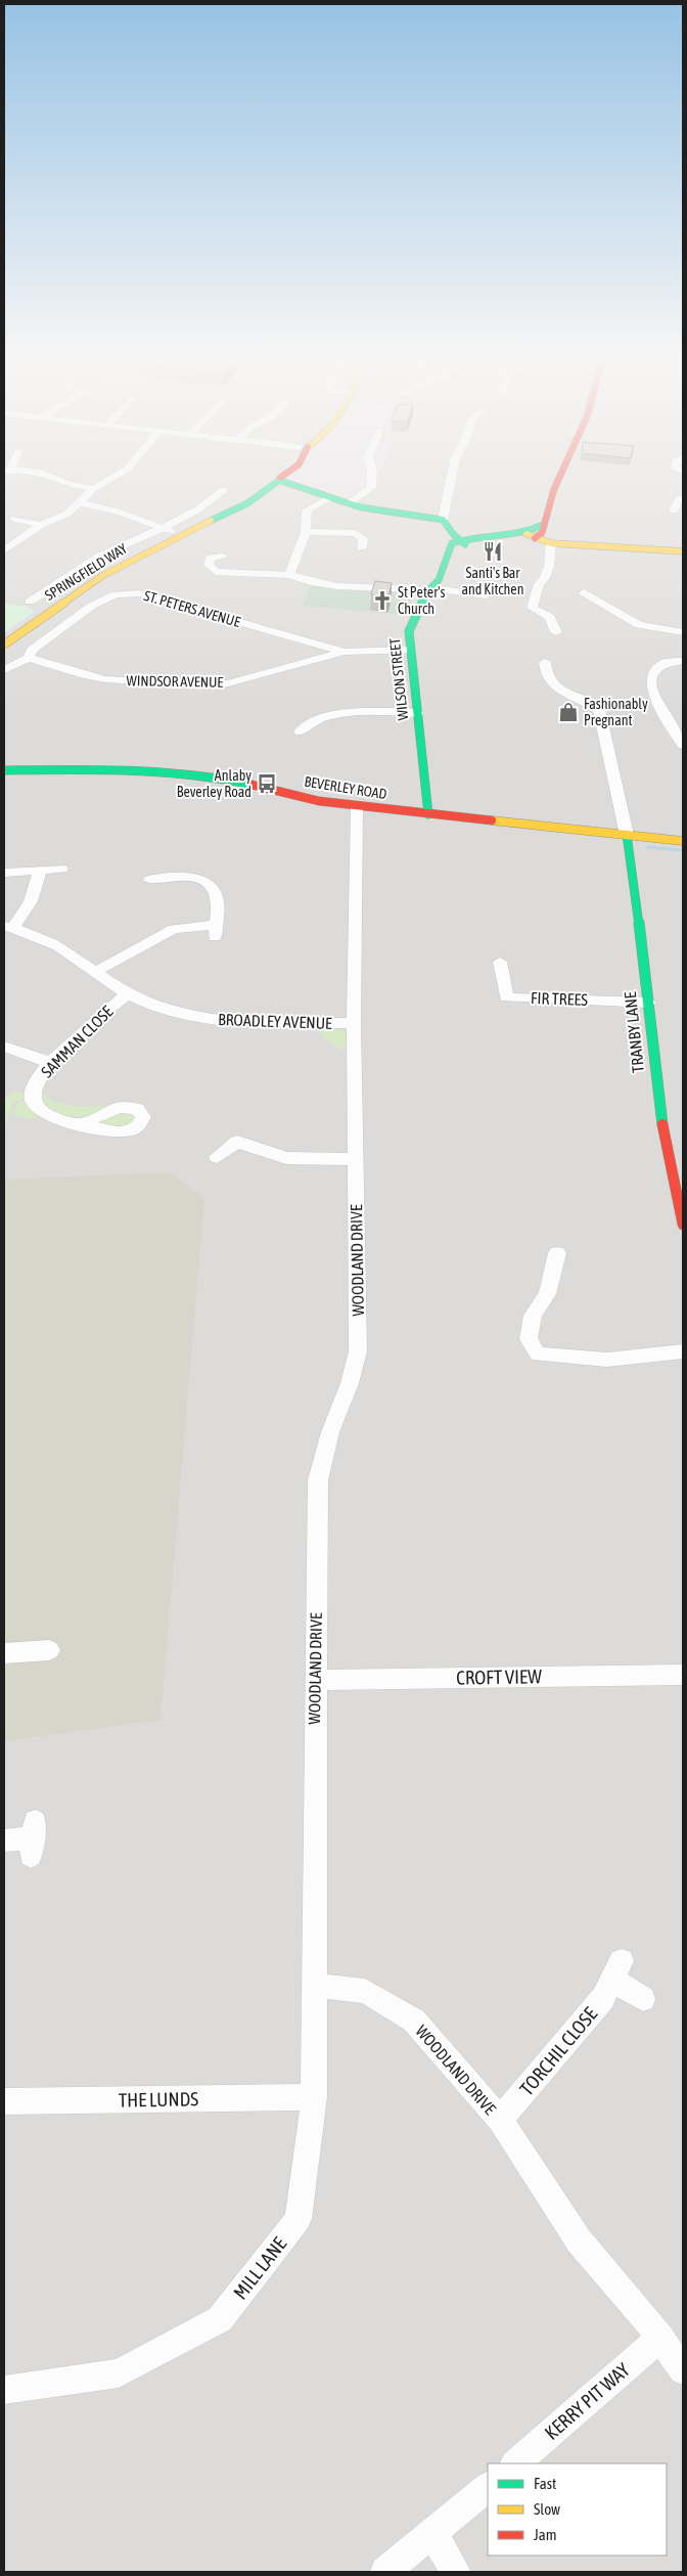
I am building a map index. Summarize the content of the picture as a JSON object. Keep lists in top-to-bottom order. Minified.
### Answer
{"streets":{"main road":["SPRINGFIELD WAY","WILSON STREET","BEVERLEY ROAD","TRANBY LANE"],"street":["ST. PETERS AVENUE","WINDSOR AVENUE","FIR TREES","BROADLEY AVENUE","SAMMAN CLOSE","WOODLAND DRIVE","CROFT VIEW","TORCHIL CLOSE","THE LUNDS","MILL LANE","KERRY PIT WAY"]},"crossings":[["ST. PETERS AVENUE","WINDSOR AVENUE"],["WILSON STREET","WINDSOR AVENUE"],["WILSON STREET","BEVERLEY ROAD"],["BEVERLEY ROAD","TRANBY LANE"],["BEVERLEY ROAD","WOODLAND DRIVE"],["FIR TREES","TRANBY LANE"],["BROADLEY AVENUE","SAMMAN CLOSE"],["BROADLEY AVENUE","WOODLAND DRIVE"],["WOODLAND DRIVE","CROFT VIEW"],["WOODLAND DRIVE","TORCHIL CLOSE"],["WOODLAND DRIVE","MILL LANE"],["WOODLAND DRIVE","KERRY PIT WAY"],["THE LUNDS","MILL LANE"]],"places":{"restaurant":["Santi's Bar and Kitchen"],"church":["St Peter's Church"],"shop":["Fashionably Pregnant"],"bus stop":["Anlaby Beverley Road"]},"legend":["Fast","Slow","Jam"]}
